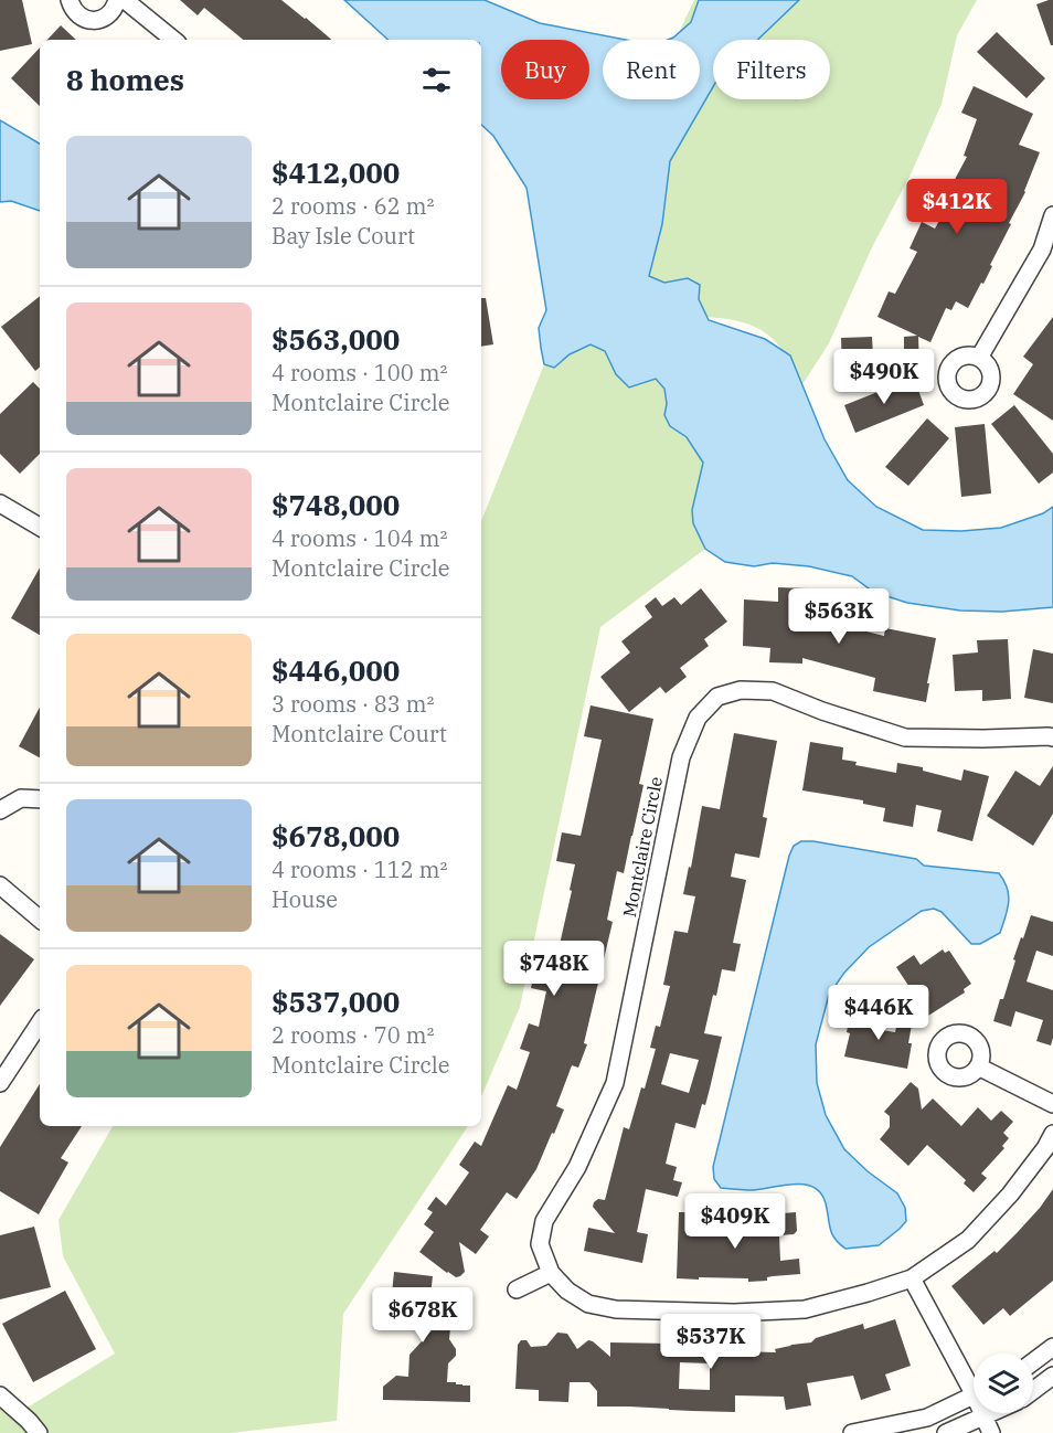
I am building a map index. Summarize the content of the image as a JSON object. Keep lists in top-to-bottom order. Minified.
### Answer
{"streets":{"street":["Montclaire Circle"]},"page":{"chip":["Buy","Rent","Filters"],"heading":"8 homes","list":[{"name":"$412,000","note":"2 rooms · 62 m² · Bay Isle Court"},{"name":"$563,000","note":"4 rooms · 100 m² · Montclaire Circle"},{"name":"$748,000","note":"4 rooms · 104 m² · Montclaire Circle"},{"name":"$446,000","note":"3 rooms · 83 m² · Montclaire Court"},{"name":"$678,000","note":"4 rooms · 112 m² · House"},{"name":"$537,000","note":"2 rooms · 70 m² · Montclaire Circle"}],"price":["$412K","$490K","$563K","$748K","$446K","$409K","$678K","$537K"]}}
